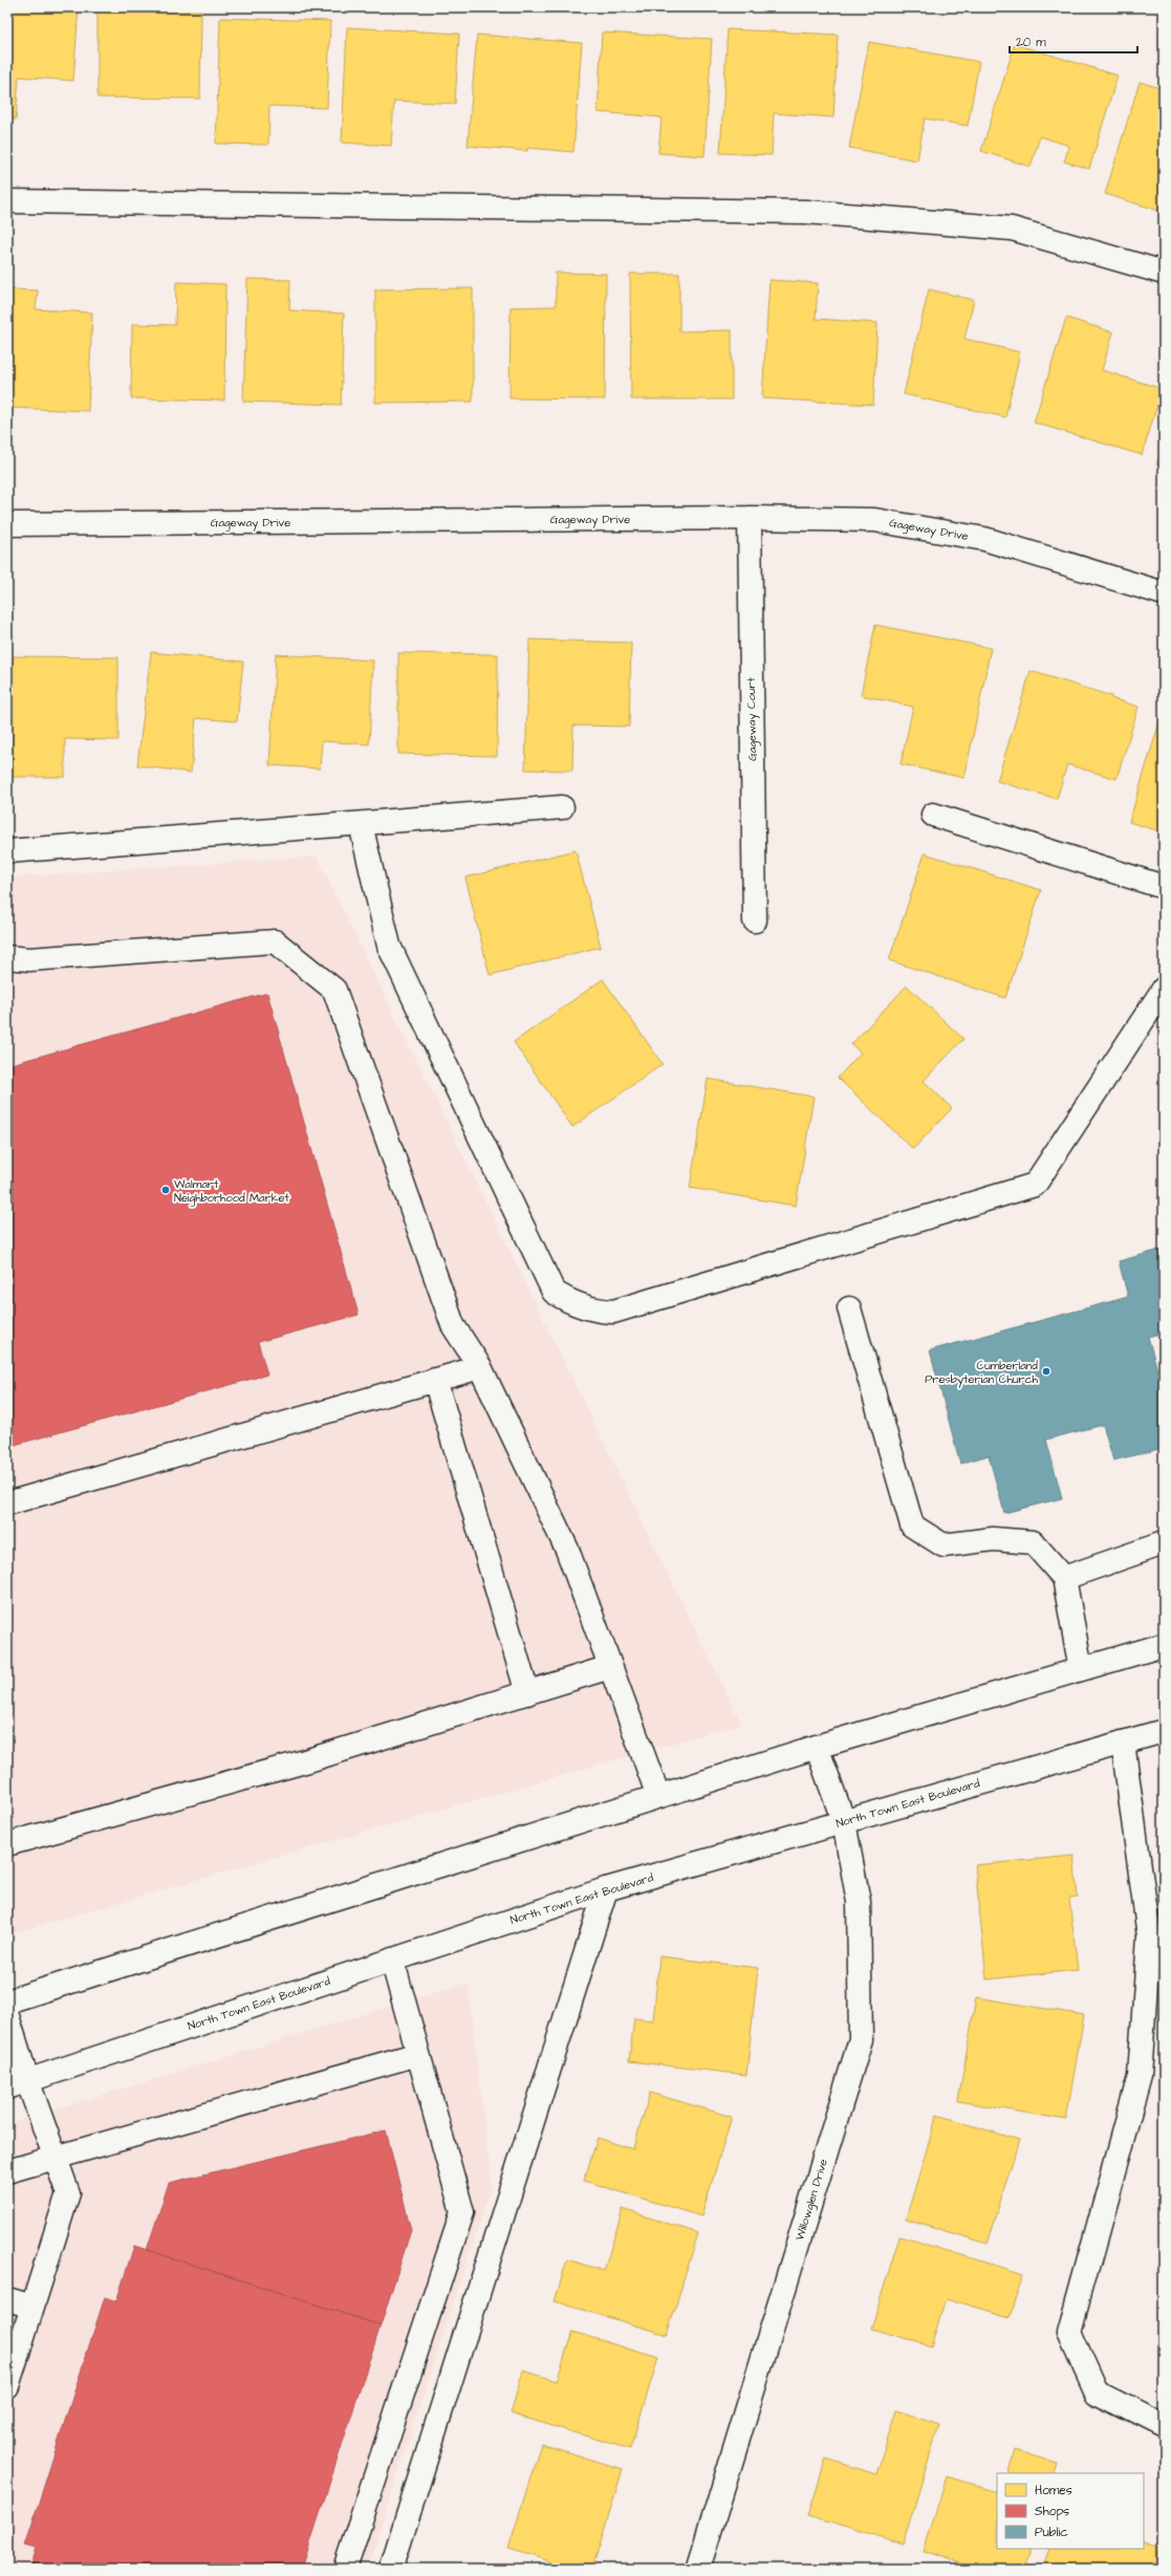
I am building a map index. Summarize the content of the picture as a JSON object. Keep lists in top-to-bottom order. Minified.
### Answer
{"streets":{"main road":["Gageway Drive","Gageway Court","North Town East Boulevard","Willowglen Drive"]},"crossings":[["Gageway Drive","Gageway Court"],["North Town East Boulevard","Willowglen Drive"]],"places":["Walmart Neighborhood Market","Cumberland Presbyterian Church"],"legend":["Homes","Shops","Public"],"scale_bar":"20 m"}
